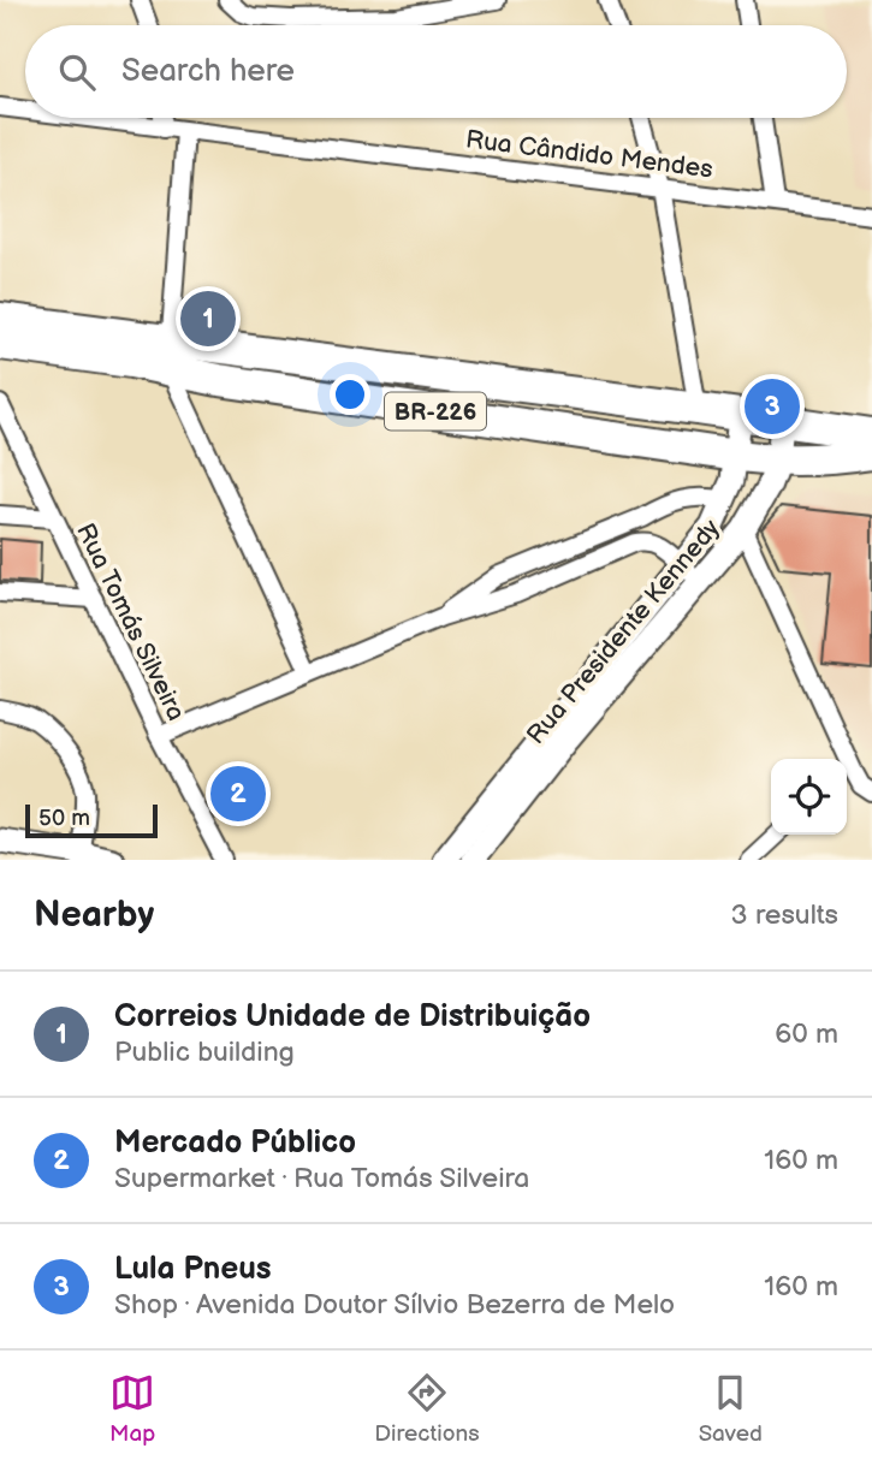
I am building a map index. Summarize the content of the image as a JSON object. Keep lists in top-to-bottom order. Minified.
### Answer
{"streets":{"highway":["BR-226"],"street":["Rua Cândido Mendes","Rua Tomás Silveira","Rua Presidente Kennedy"]},"crossings":[["BR-226","Rua Presidente Kennedy"]],"scale_bar":"50 m","page":{"search":"Search here","pins":["1","3","2"],"scale":"50 m","heading":["Nearby","3 results"],"list":[{"mark":"1","name":"Correios Unidade de Distribuição","note":"Public building","value":"60 m"},{"mark":"2","name":"Mercado Público","note":"Supermarket · Rua Tomás Silveira","value":"160 m"},{"mark":"3","name":"Lula Pneus","note":"Shop · Avenida Doutor Sílvio Bezerra de Melo","value":"160 m"}],"nav":["Map","Directions","Saved"]}}
